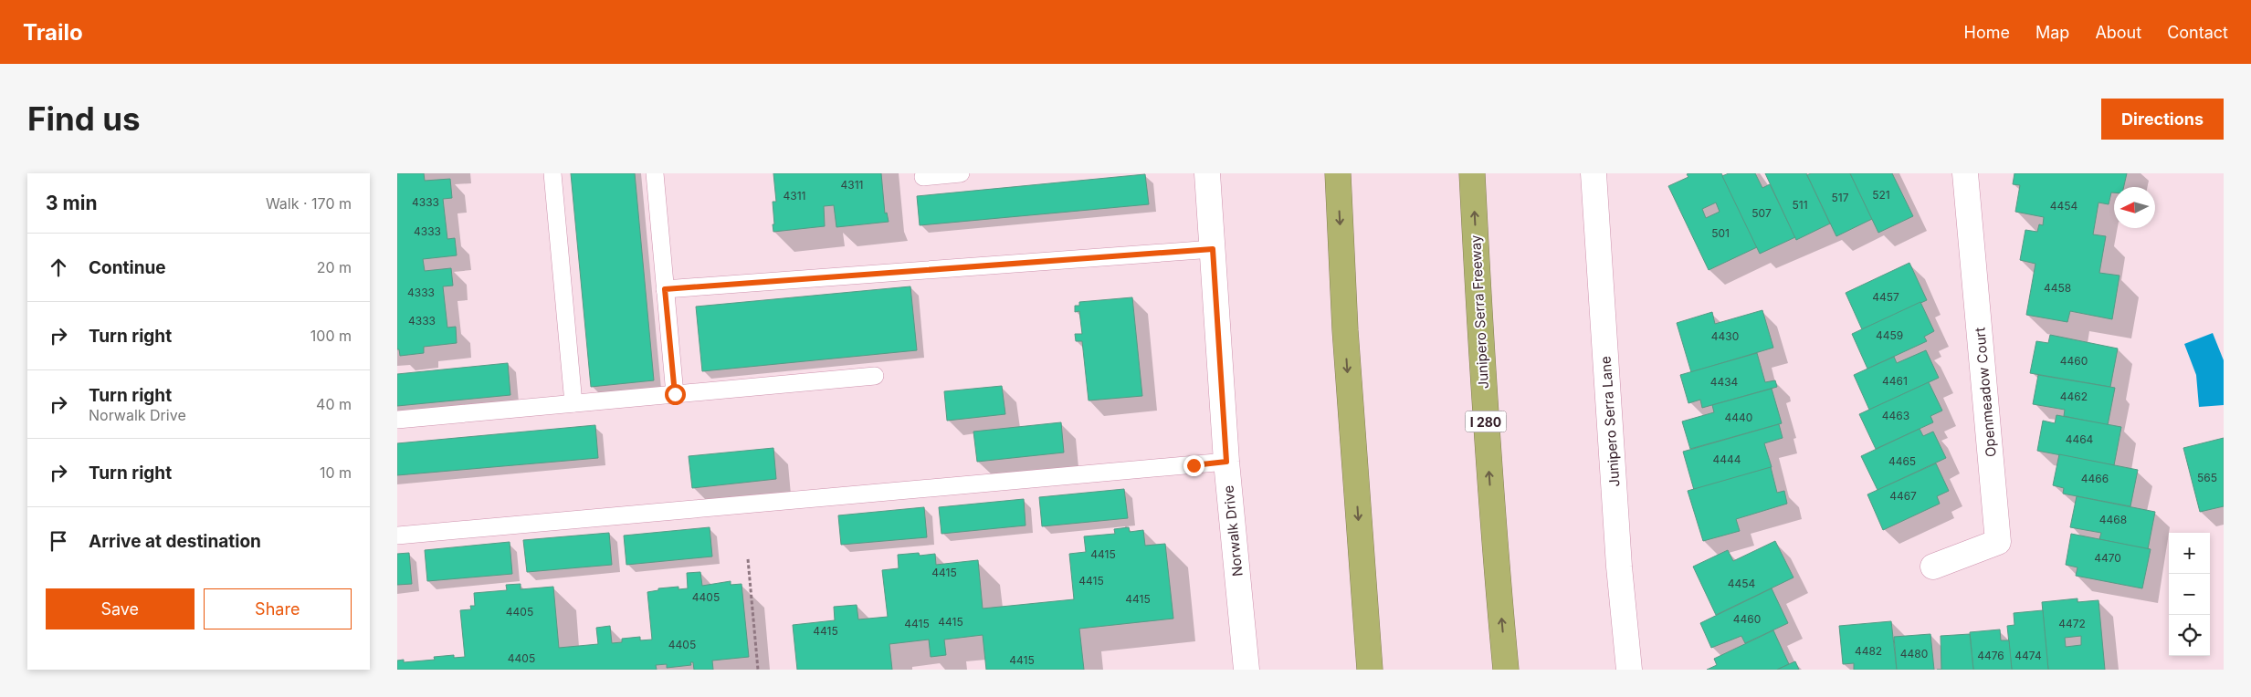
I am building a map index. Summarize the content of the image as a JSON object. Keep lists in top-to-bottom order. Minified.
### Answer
{"streets":{"highway":["Junipero Serra Freeway","I 280"],"street":["Openmeadow Court","Junipero Serra Lane","Norwalk Drive"]},"house_numbers":["4311","521","4311","517","4333","511","4454","507","4333","501","4458","4333","4457","4333","4459","4430","4460","4461","4434","4462","4463","4440","4464","4444","4465","565","4466","4467","4468","4415","4470","4415","4415","4454","4405","4415","4405","4460","4415","4415","4472","4415","4405","4482","4480","4476","4474","4405","4415"],"north":"left","page":{"header":"Trailo","nav":["Home","Map","About","Contact"],"buttons":["Directions",["Save","Share"]],"title":"Find us","heading":["3 min","Walk · 170 m"],"list":[["Continue","20 m"],["Turn right","100 m"],["Turn right","Norwalk Drive","40 m"],["Turn right","10 m"],"Arrive at destination"],"map_buttons":["+","−"]}}
